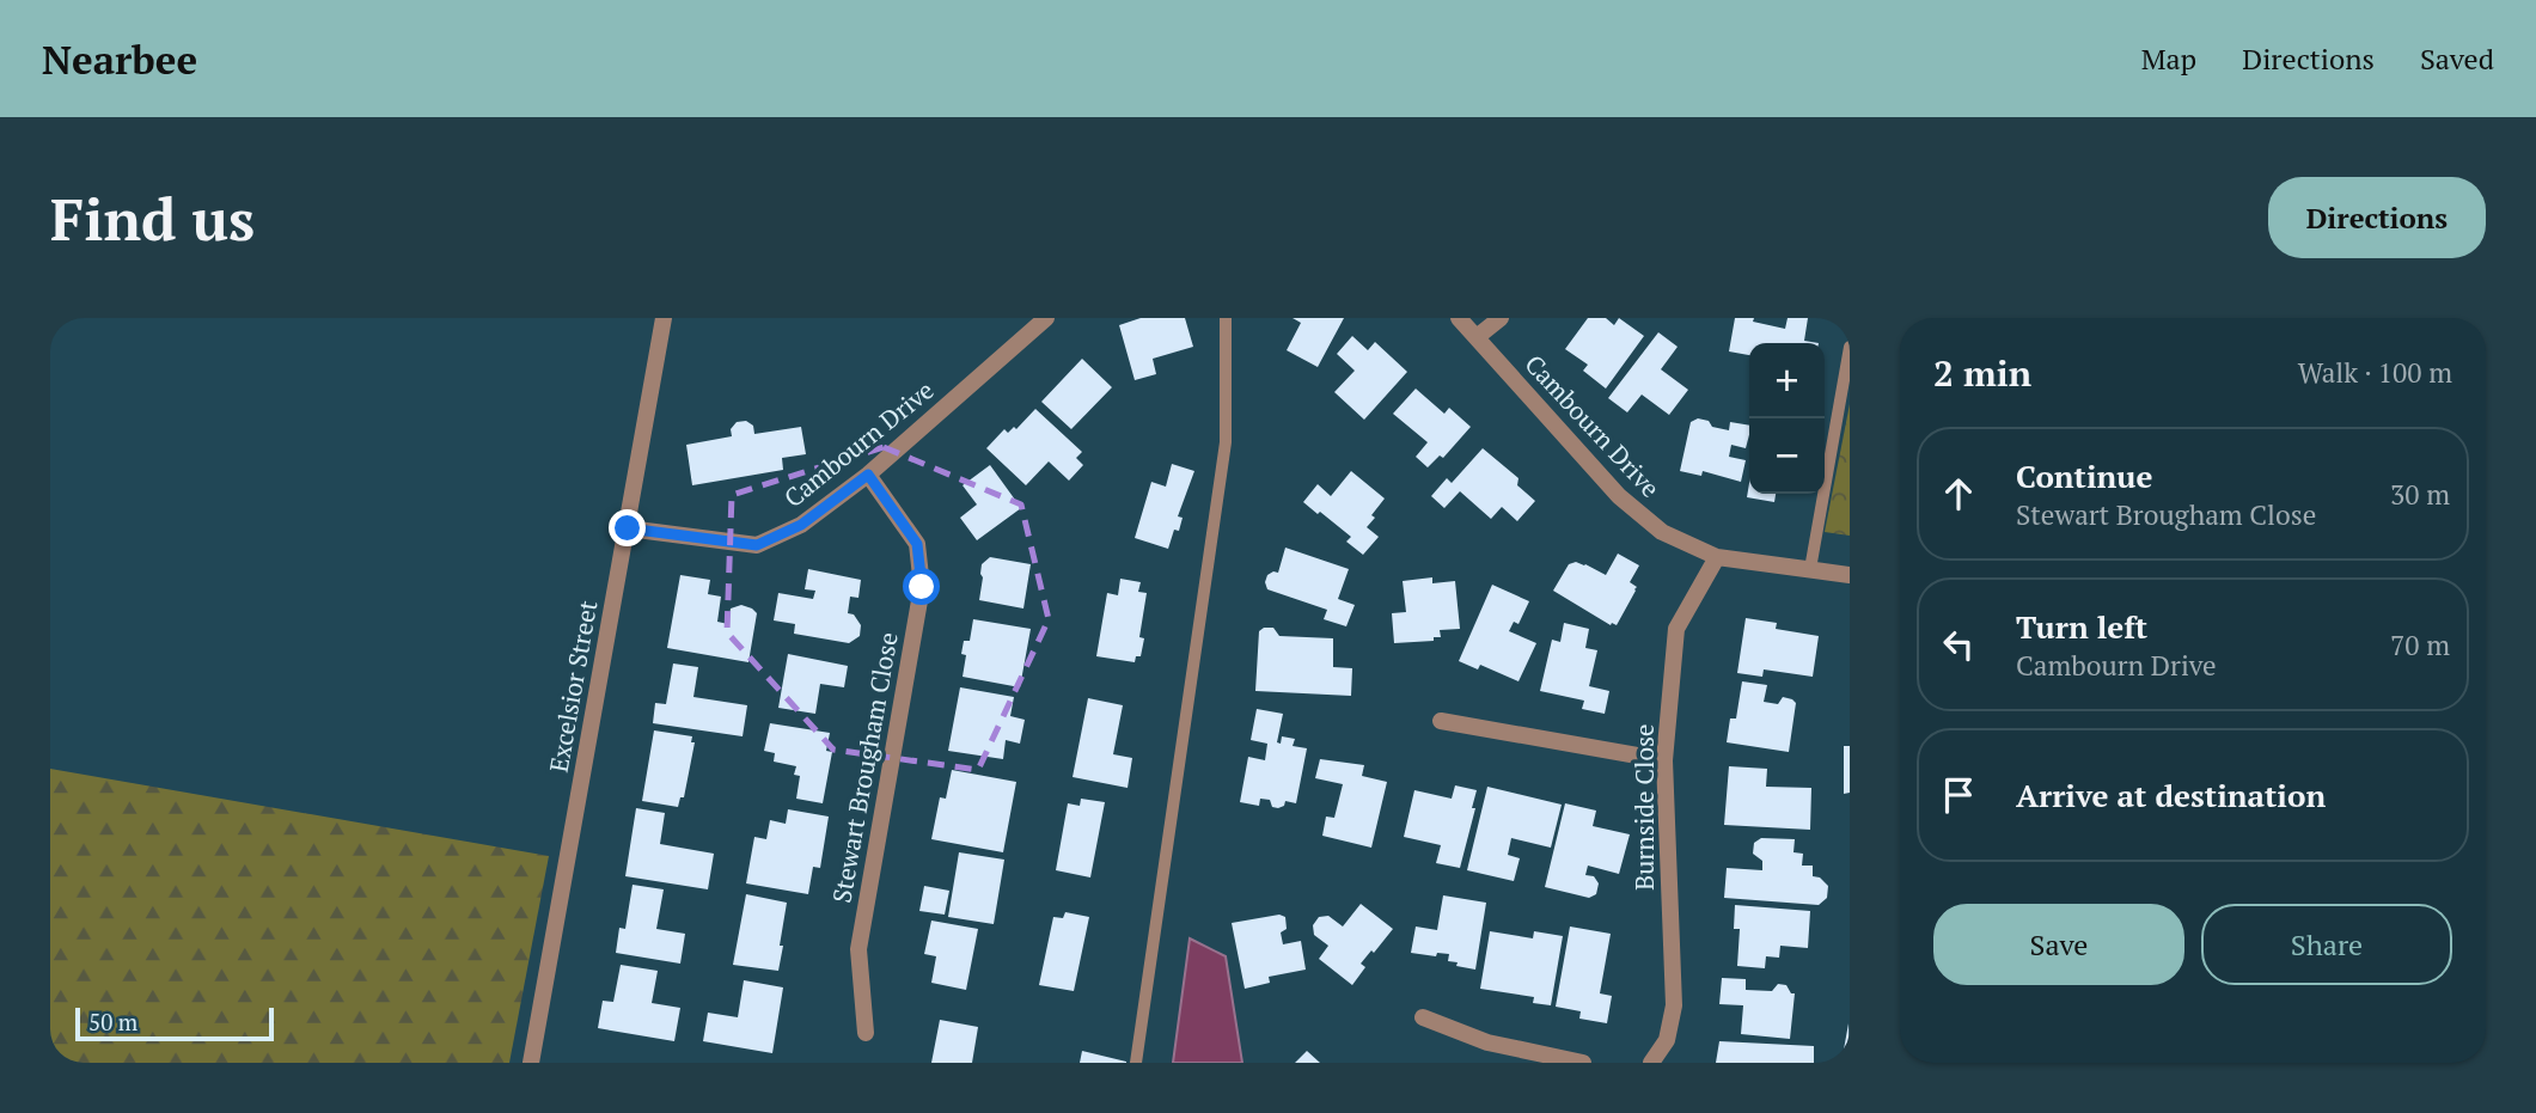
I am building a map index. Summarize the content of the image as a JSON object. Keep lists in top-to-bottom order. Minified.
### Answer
{"streets":{"street":["Cambourn Drive","Excelsior Street","Stewart Brougham Close","Burnside Close"]},"crossings":[["Cambourn Drive","Excelsior Street"],["Cambourn Drive","Stewart Brougham Close"],["Cambourn Drive","Burnside Close"]],"scale_bar":"50 m","page":{"header":"Nearbee","nav":["Map","Directions","Saved"],"buttons":["Directions",["Save","Share"]],"title":"Find us","heading":["2 min","Walk · 100 m"],"map_buttons":["+","−"],"list":[["Continue","Stewart Brougham Close","30 m"],["Turn left","Cambourn Drive","70 m"],"Arrive at destination"],"scale":"50 m"}}
